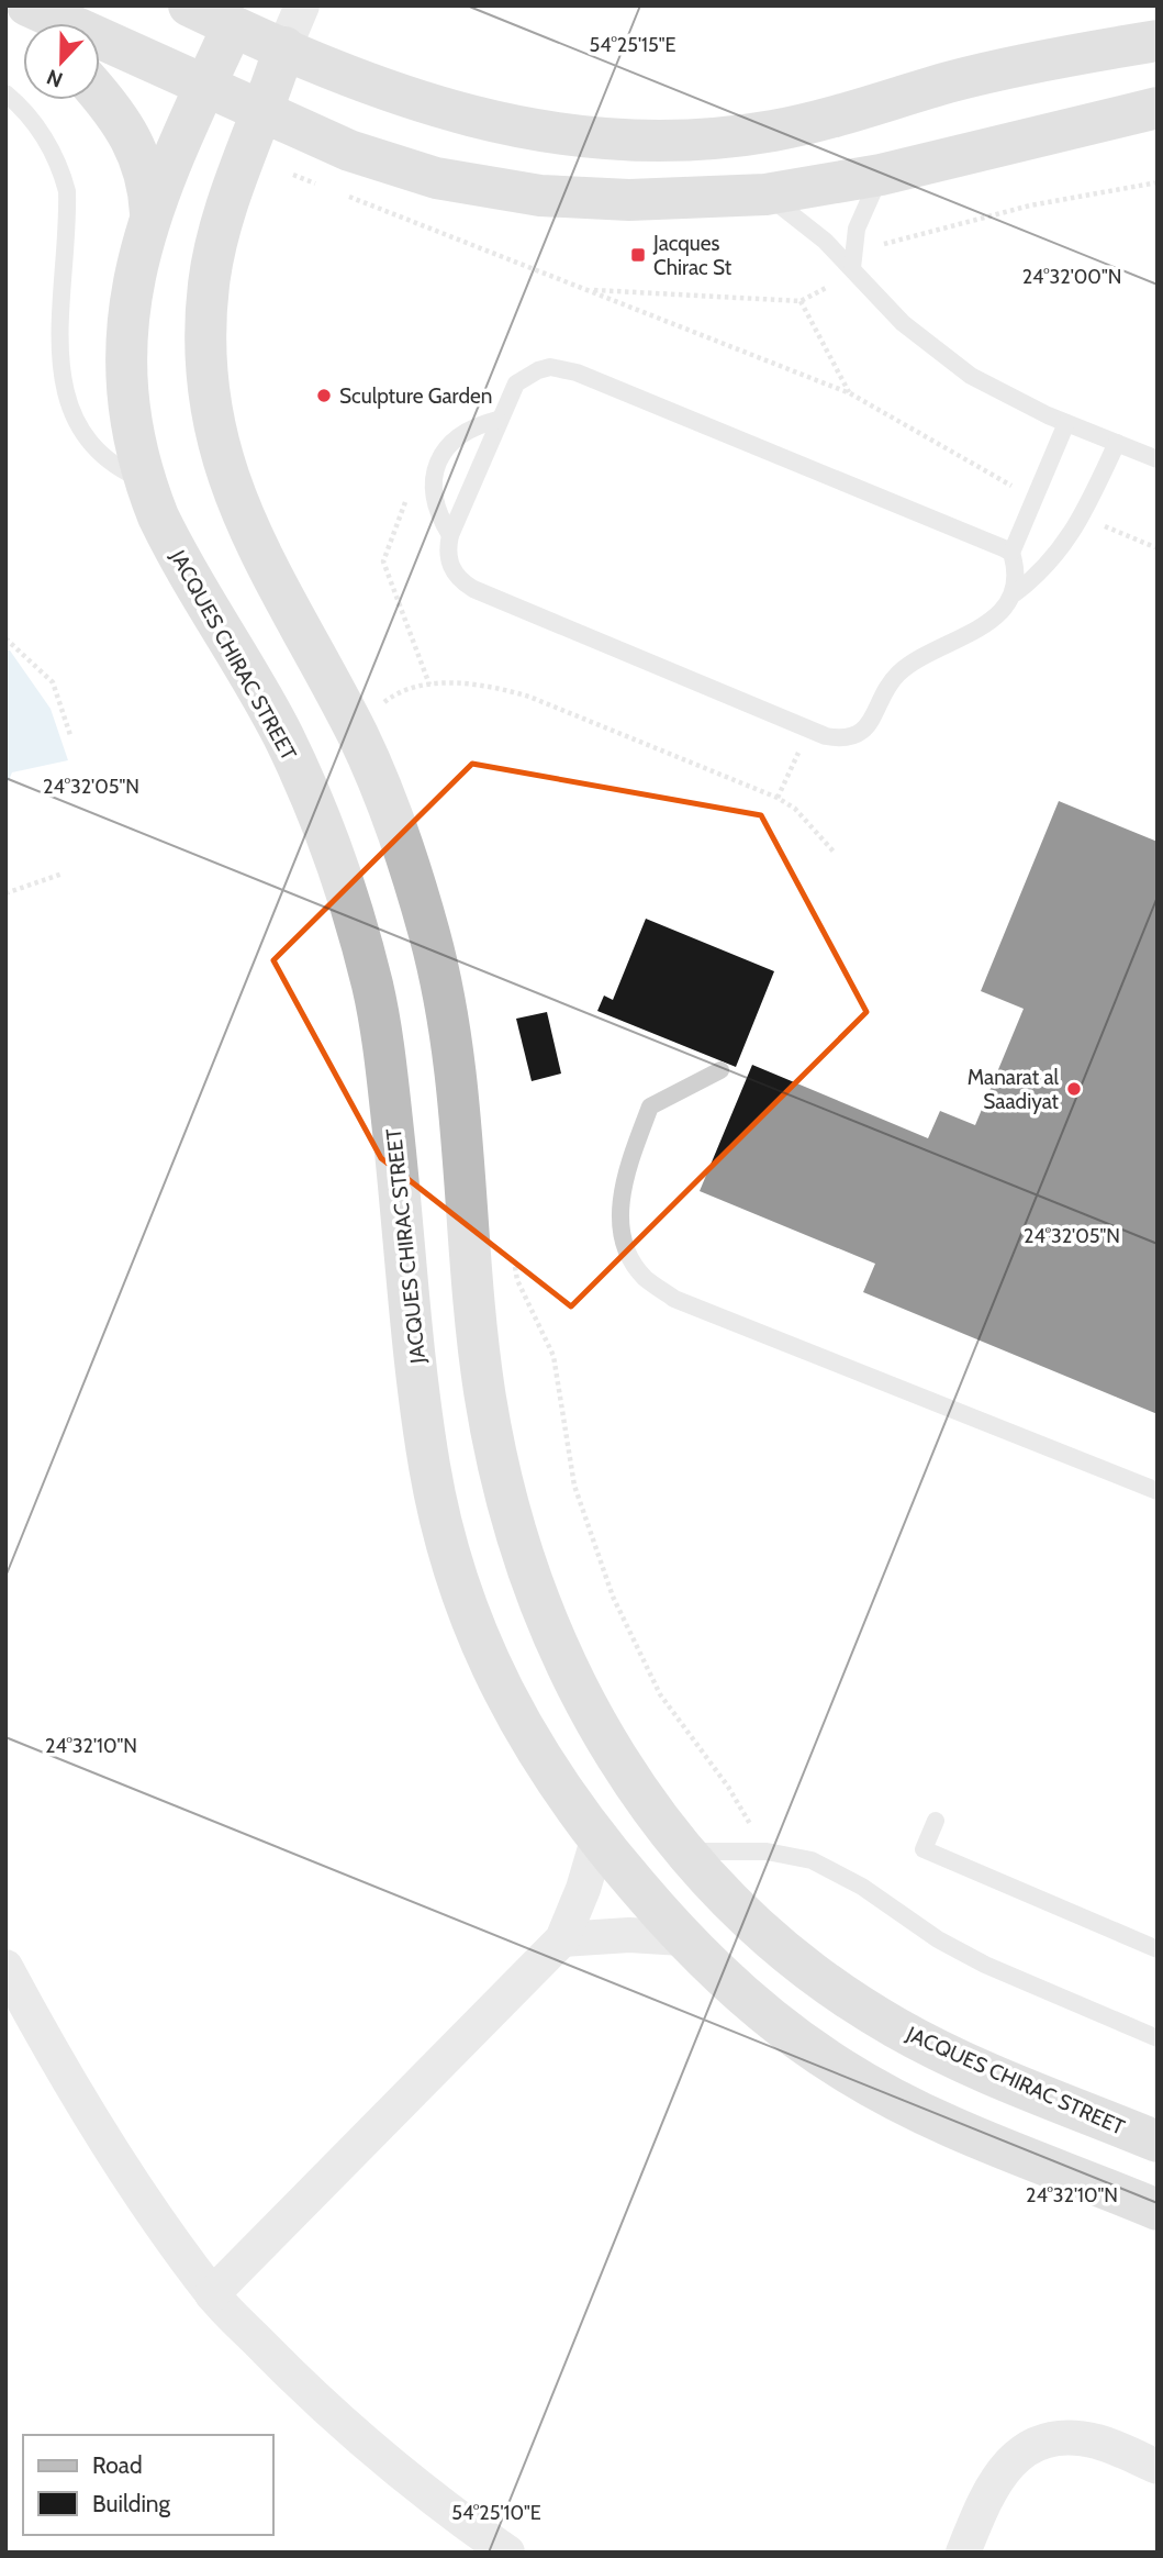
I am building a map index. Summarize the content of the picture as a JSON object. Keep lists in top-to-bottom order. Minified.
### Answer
{"streets":{"street":["JACQUES CHIRAC STREET"]},"places":{"transit":["Jacques Chirac St"],"other":["Sculpture Garden","Manarat al Saadiyat"]},"legend":["Road","Building"],"north":"bottom","coordinates":["54°25'15\"E","24°32'00\"N","24°32'05\"N","24°32'10\"N","54°25'10\"E"]}
